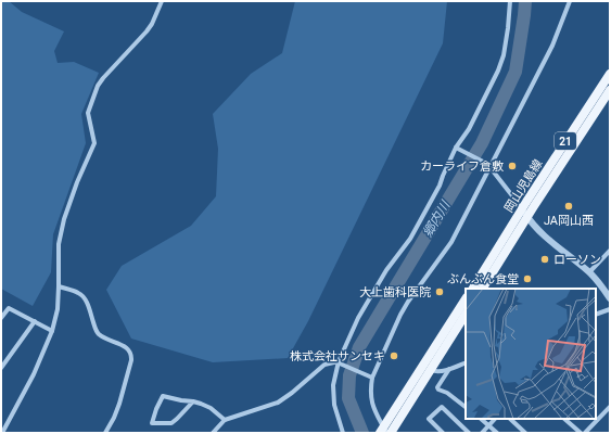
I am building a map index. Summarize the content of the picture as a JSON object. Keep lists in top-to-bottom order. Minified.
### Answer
{"streets":{"main road":["21","岡山児島線"]},"water":["郷内川"],"places":["カーライフ倉敷","JA岡山西","ローソン","ぶんぶん食堂","大上歯科医院","株式会社サンセキ"]}
